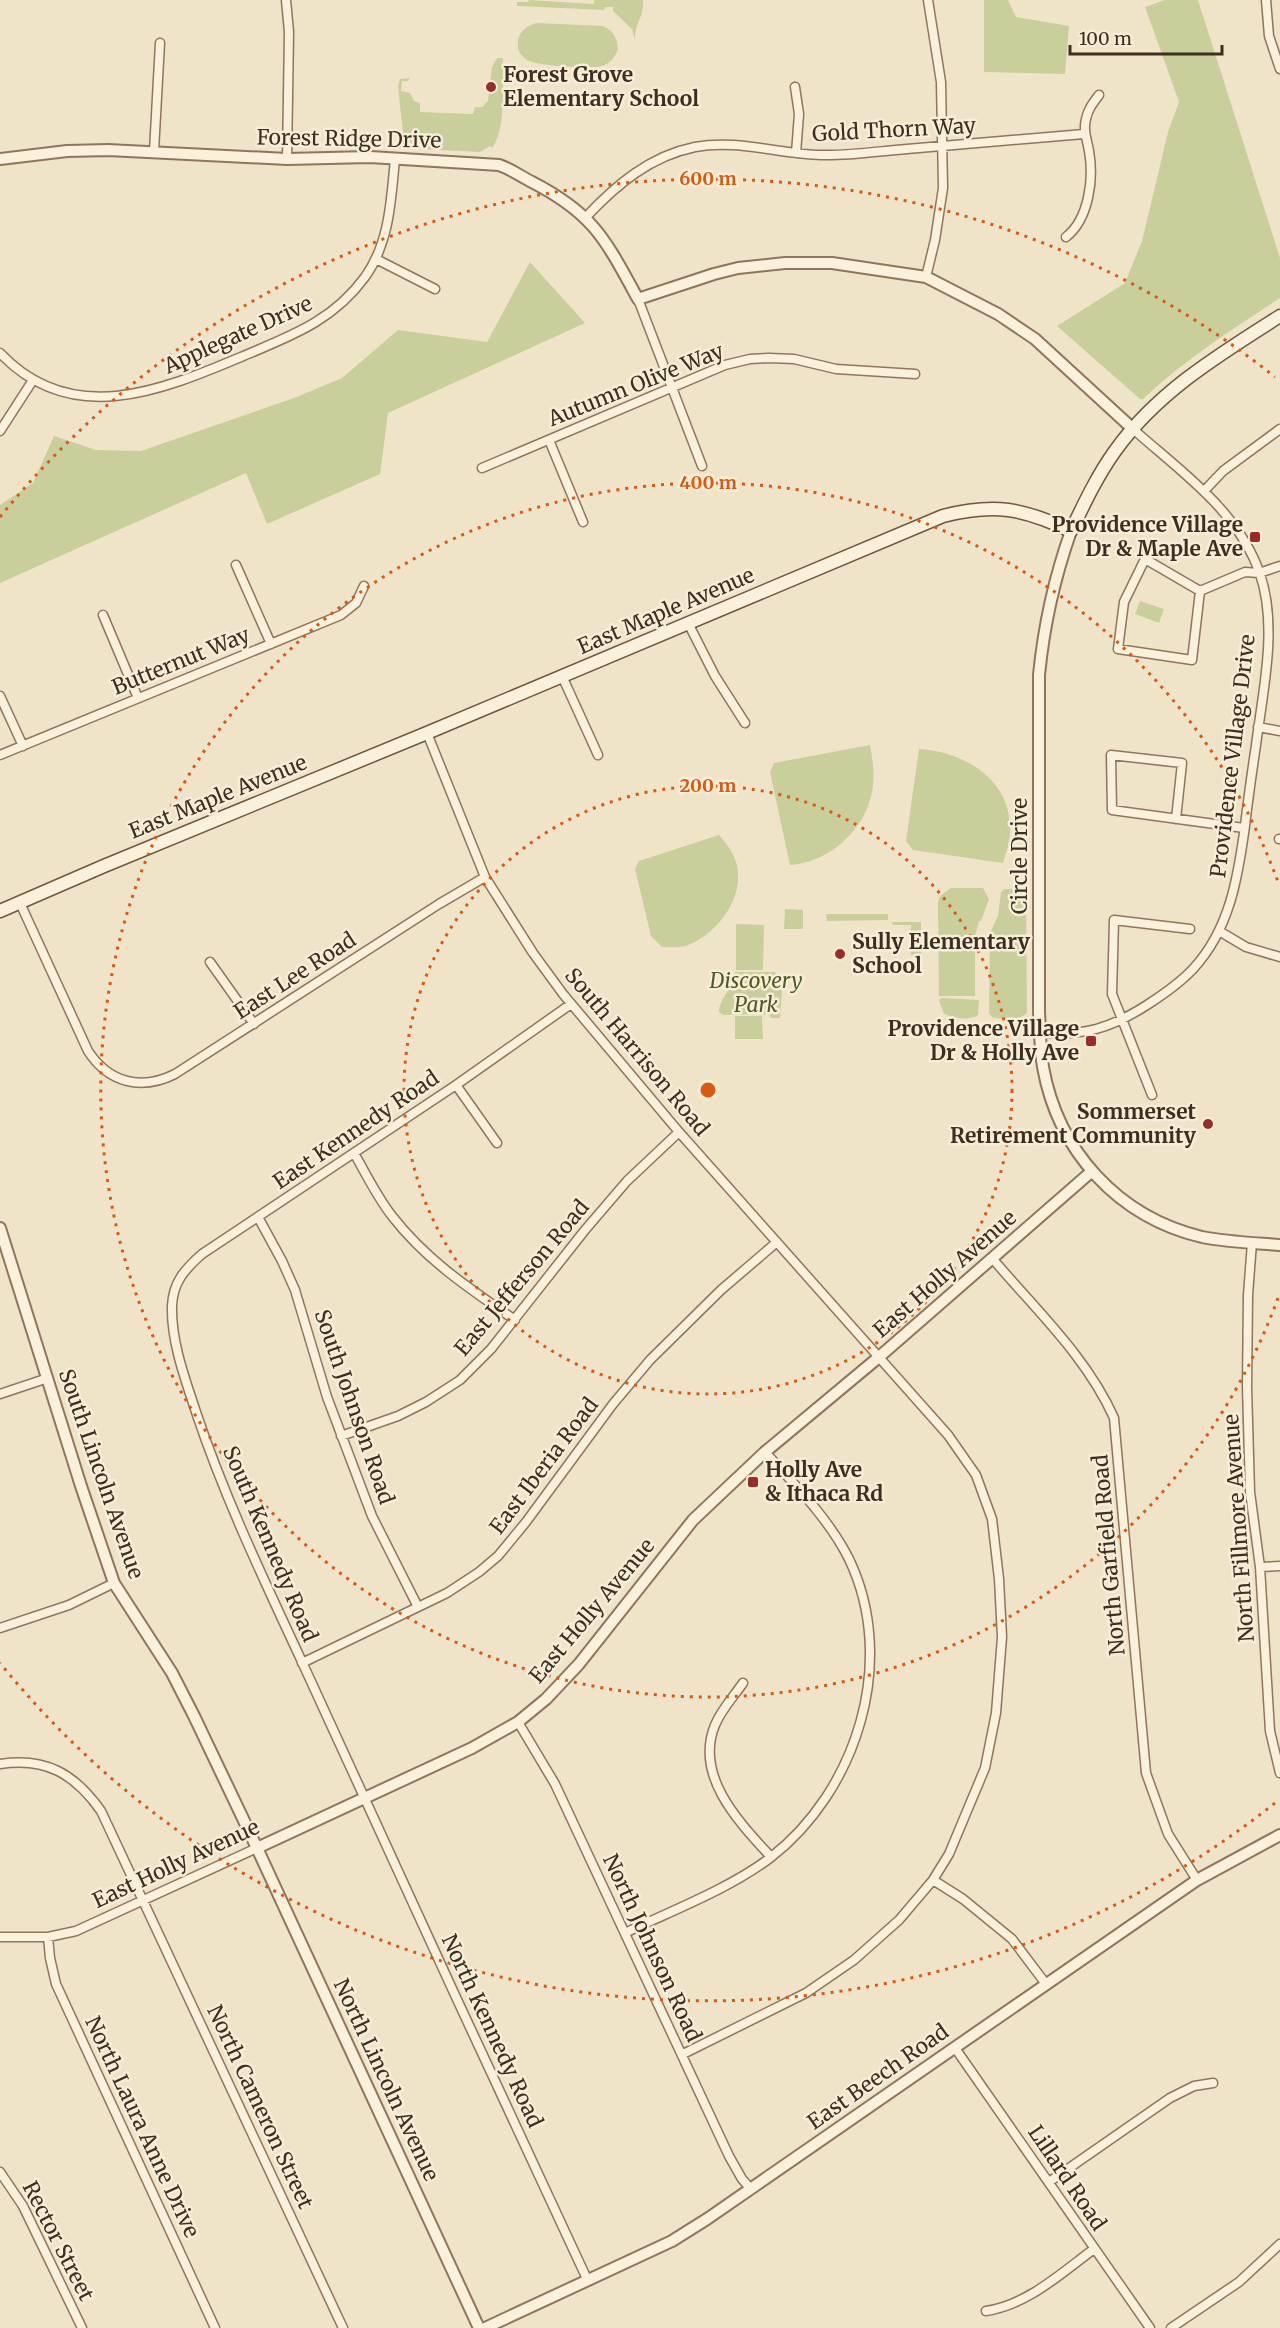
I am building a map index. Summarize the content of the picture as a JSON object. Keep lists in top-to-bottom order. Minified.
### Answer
{"streets":{"main road":["East Maple Avenue"],"street":["Gold Thorn Way","Forest Ridge Drive","Applegate Drive","Autumn Olive Way","Butternut Way","Providence Village Drive","Circle Drive","East Lee Road","South Harrison Road","East Kennedy Road","East Holly Avenue","East Jefferson Road","South Johnson Road","East Iberia Road","South Lincoln Avenue","North Fillmore Avenue","South Kennedy Road","North Garfield Road","North Johnson Road","North Kennedy Road","East Beech Road","North Lincoln Avenue","North Cameron Street","North Laura Anne Drive","Lillard Road","Rector Street"]},"crossings":[["Gold Thorn Way","Forest Ridge Drive"],["Forest Ridge Drive","Applegate Drive"],["East Maple Avenue","Circle Drive"],["East Maple Avenue","East Lee Road"],["East Maple Avenue","South Harrison Road"],["Providence Village Drive","Circle Drive"],["Circle Drive","East Holly Avenue"],["Circle Drive","North Fillmore Avenue"],["East Lee Road","South Harrison Road"],["South Harrison Road","East Kennedy Road"],["South Harrison Road","East Holly Avenue"],["South Harrison Road","East Jefferson Road"],["South Harrison Road","East Iberia Road"],["South Harrison Road","North Johnson Road"],["East Kennedy Road","South Johnson Road"],["East Kennedy Road","South Kennedy Road"],["East Holly Avenue","South Lincoln Avenue"],["East Holly Avenue","South Kennedy Road"],["East Holly Avenue","North Garfield Road"],["East Holly Avenue","North Johnson Road"],["East Holly Avenue","North Kennedy Road"],["East Holly Avenue","North Lincoln Avenue"],["East Holly Avenue","North Cameron Street"],["East Holly Avenue","North Laura Anne Drive"],["East Jefferson Road","South Johnson Road"],["South Johnson Road","East Iberia Road"],["East Iberia Road","South Kennedy Road"],["South Lincoln Avenue","North Lincoln Avenue"],["South Kennedy Road","North Kennedy Road"],["North Garfield Road","East Beech Road"],["North Johnson Road","East Beech Road"],["North Kennedy Road","East Beech Road"],["East Beech Road","Lillard Road"]],"parks":["Discovery Park"],"places":{"other":["Forest Grove Elementary School","Sully Elementary School","Sommerset Retirement Community"],"transit":["Providence Village Dr & Maple Ave","Providence Village Dr & Holly Ave","Holly Ave & Ithaca Rd"]},"scale_bar":"100 m","rings":["600 m","400 m","200 m"]}
